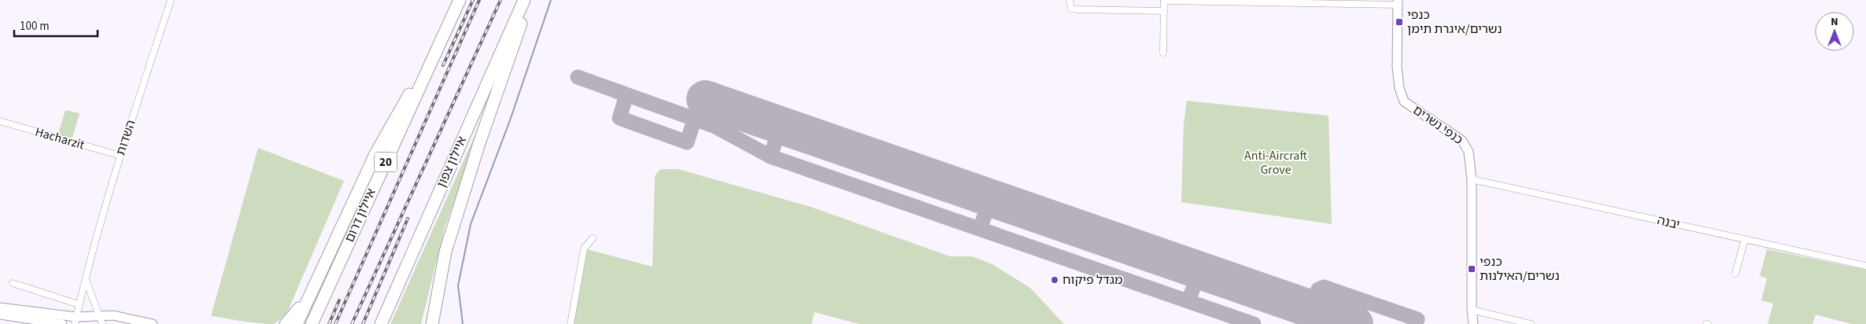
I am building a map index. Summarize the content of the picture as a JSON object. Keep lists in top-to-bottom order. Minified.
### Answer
{"streets":{"highway":["20","איילון צפון","איילון דרום"],"street":["כנפי נשרים","השדות","Hacharzit","יבנה"]},"crossings":[["כנפי נשרים","יבנה"],["השדות","Hacharzit"]],"parks":["Anti-Aircraft Grove"],"places":{"transit":["כנפי נשרים/איגרת תימן","כנפי נשרים/האילנות"],"other":["מגדל פיקוח"]},"scale_bar":"100 m","north":"top"}
